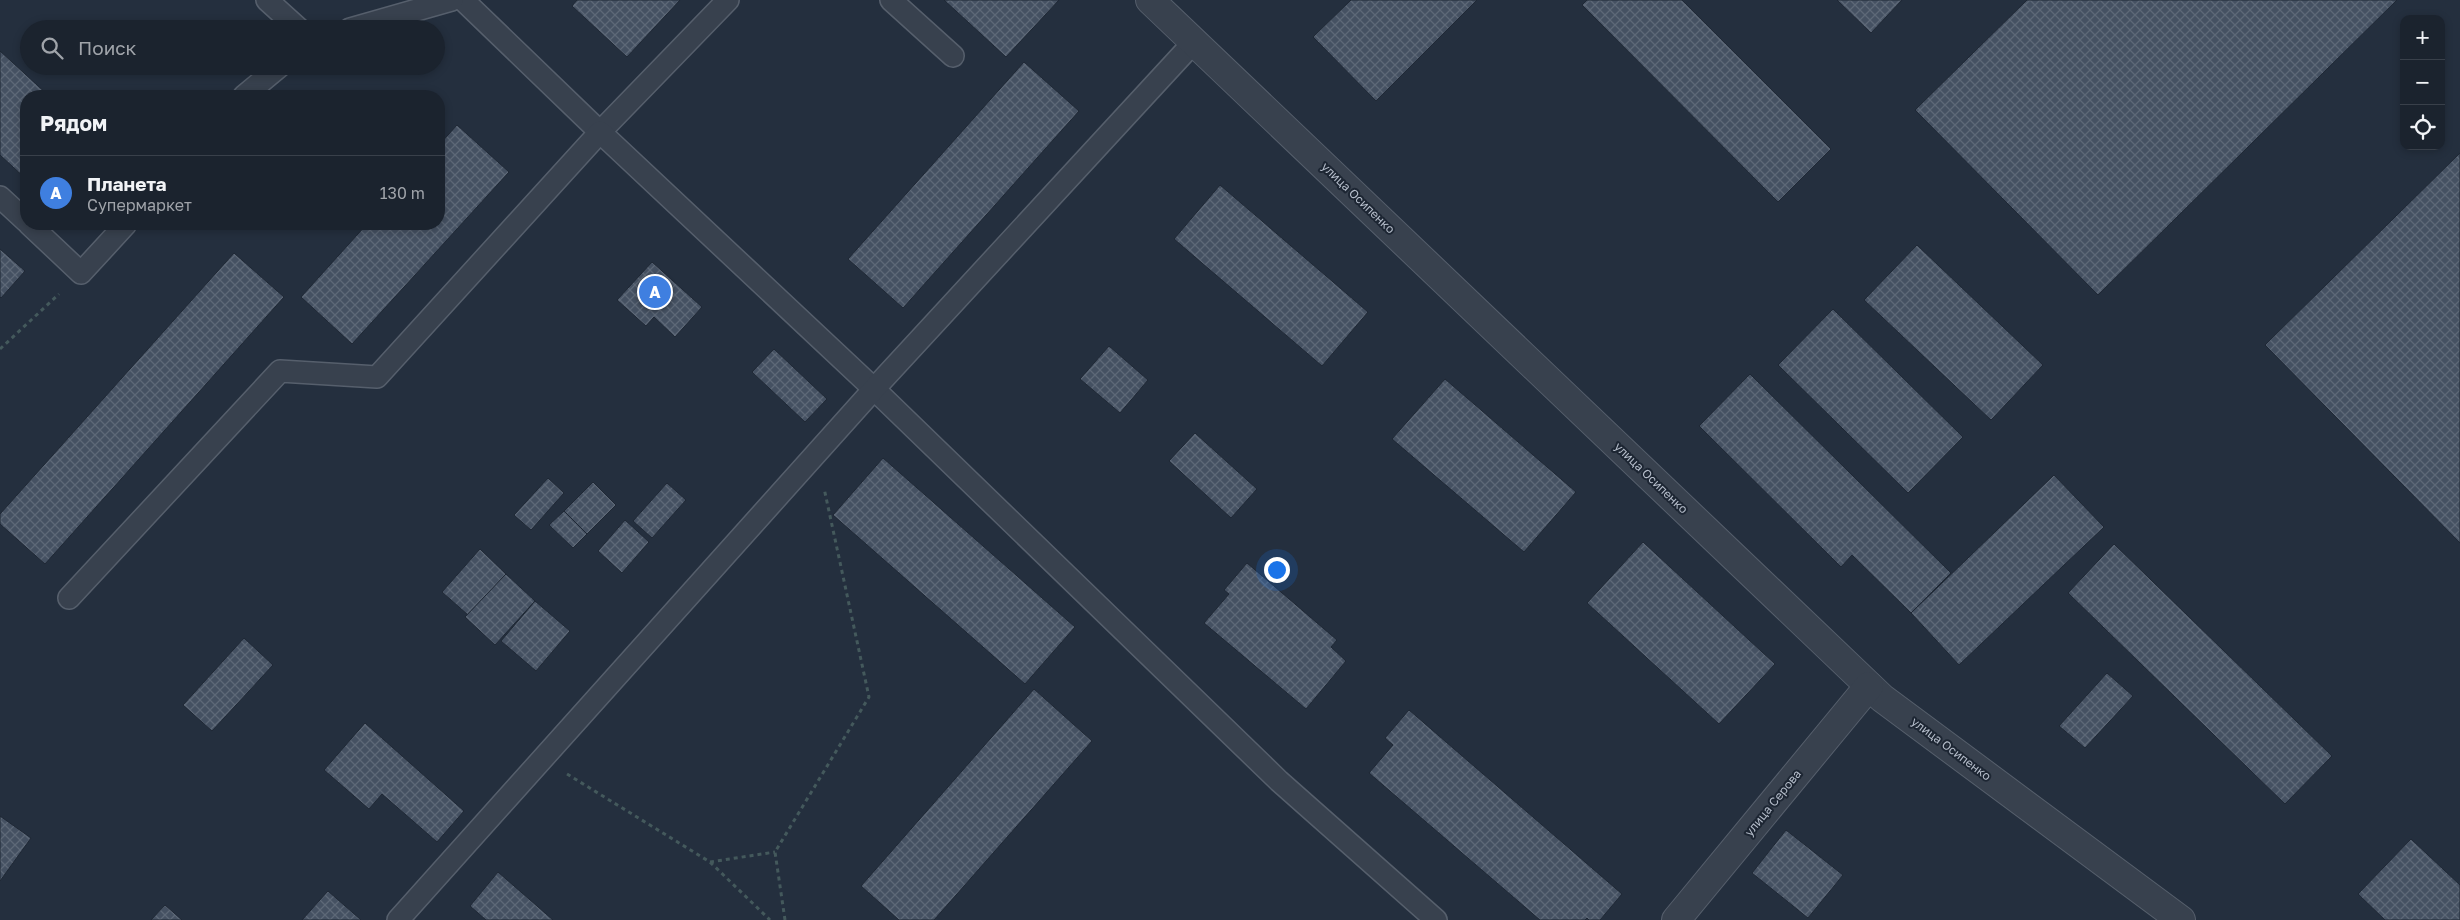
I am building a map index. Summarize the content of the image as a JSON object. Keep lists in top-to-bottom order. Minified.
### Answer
{"streets":{"street":["улица Осипенко","улица Серова"]},"crossings":[["улица Осипенко","улица Серова"]],"page":{"map_buttons":["+","−"],"search":"Поиск","heading":"Рядом","list":[{"mark":"A","name":"Планета","note":"Супермаркет","value":"130 m"}],"pins":"A"}}
